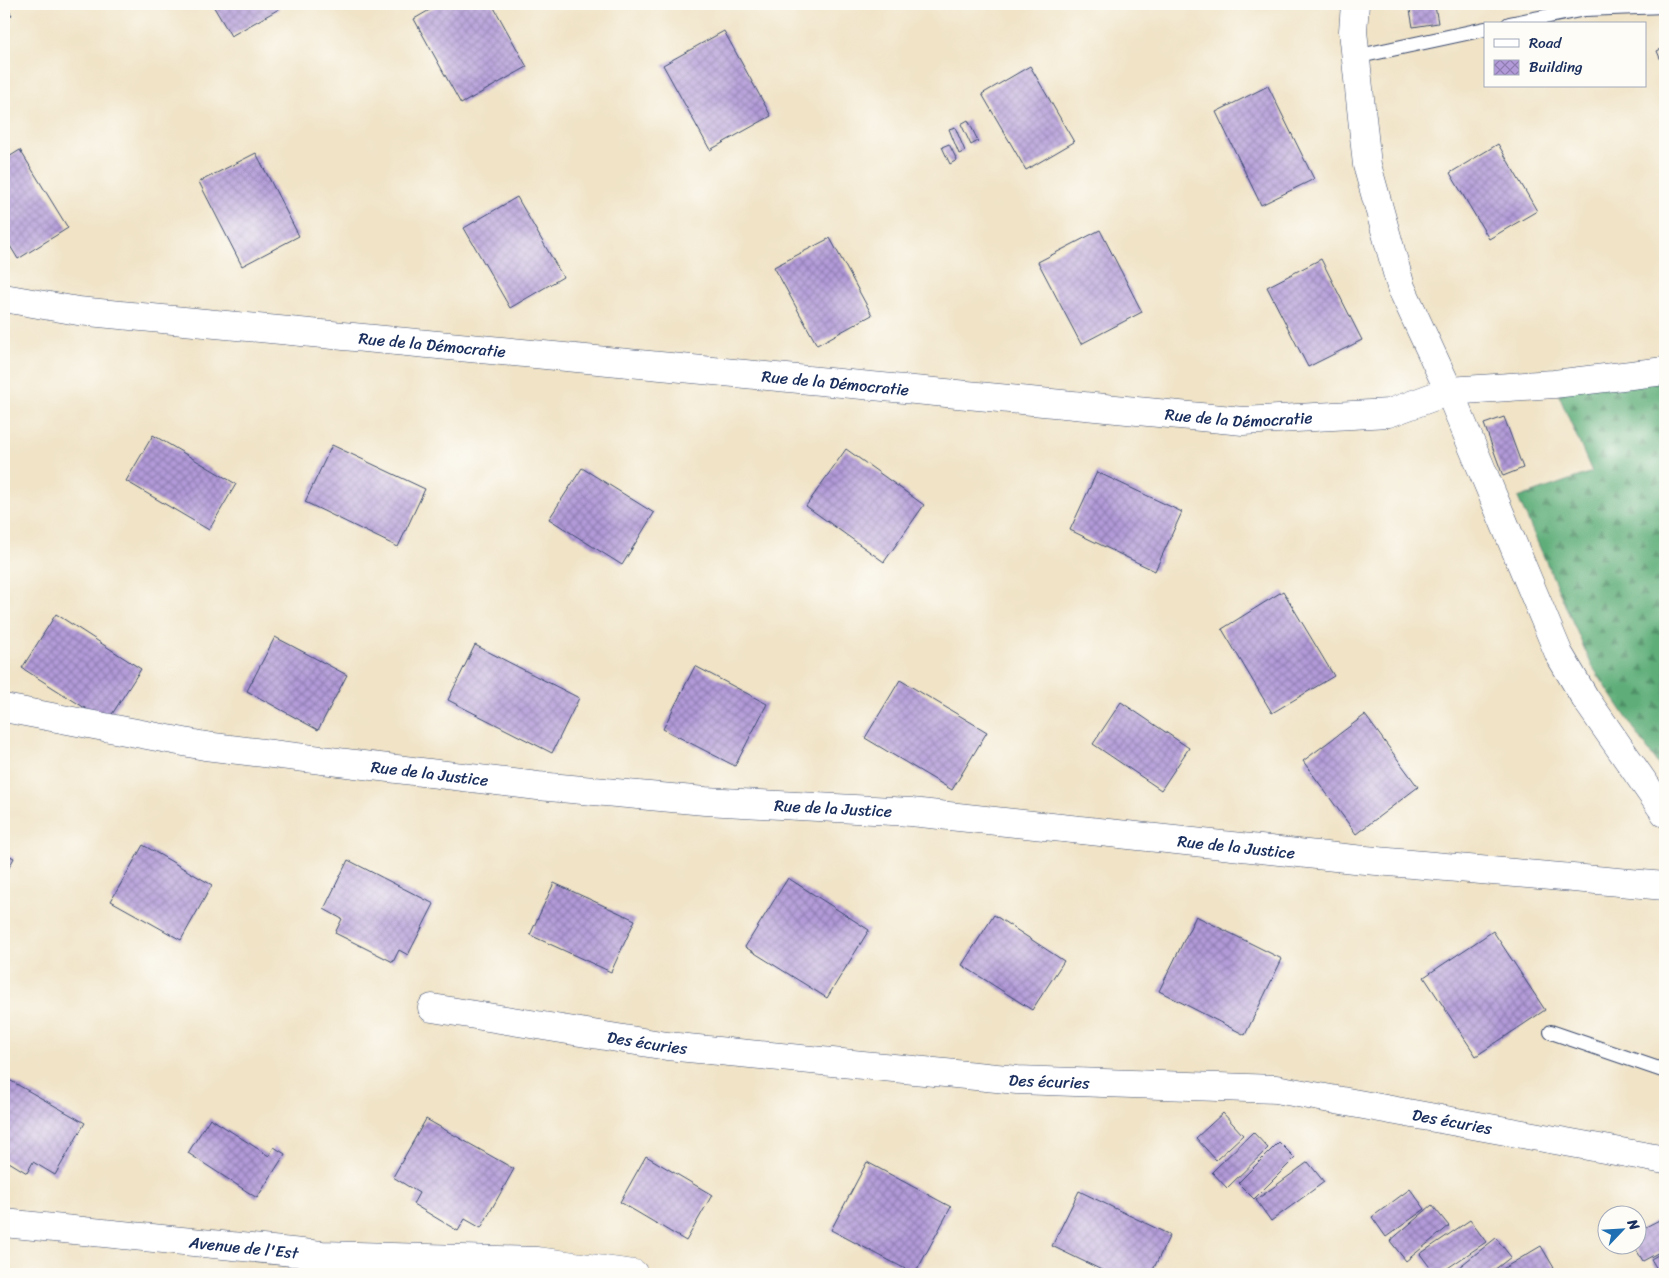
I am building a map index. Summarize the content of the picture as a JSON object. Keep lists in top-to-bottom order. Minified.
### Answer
{"streets":{"street":["Rue de la Démocratie","Rue de la Justice","Des écuries","Avenue de l'Est"]},"legend":["Road","Building"],"north":"top right"}
